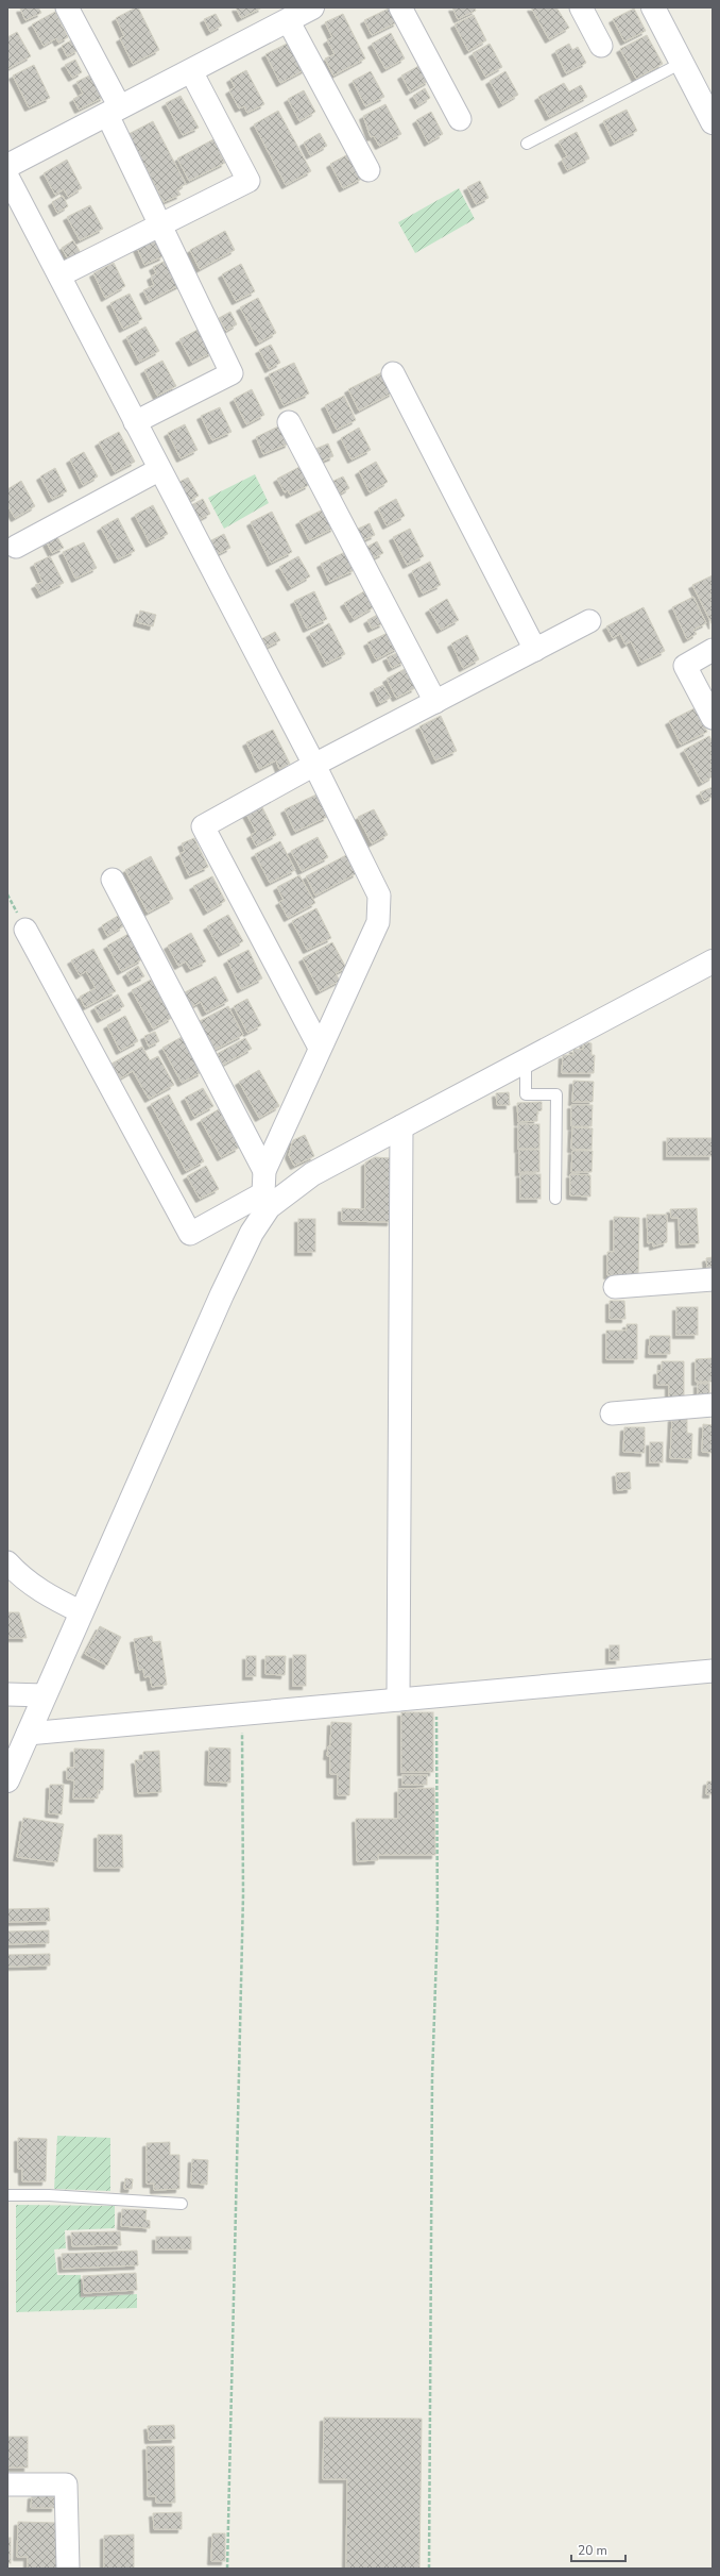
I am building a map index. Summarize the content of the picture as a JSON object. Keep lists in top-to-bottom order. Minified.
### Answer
{"scale_bar":"20 m"}
